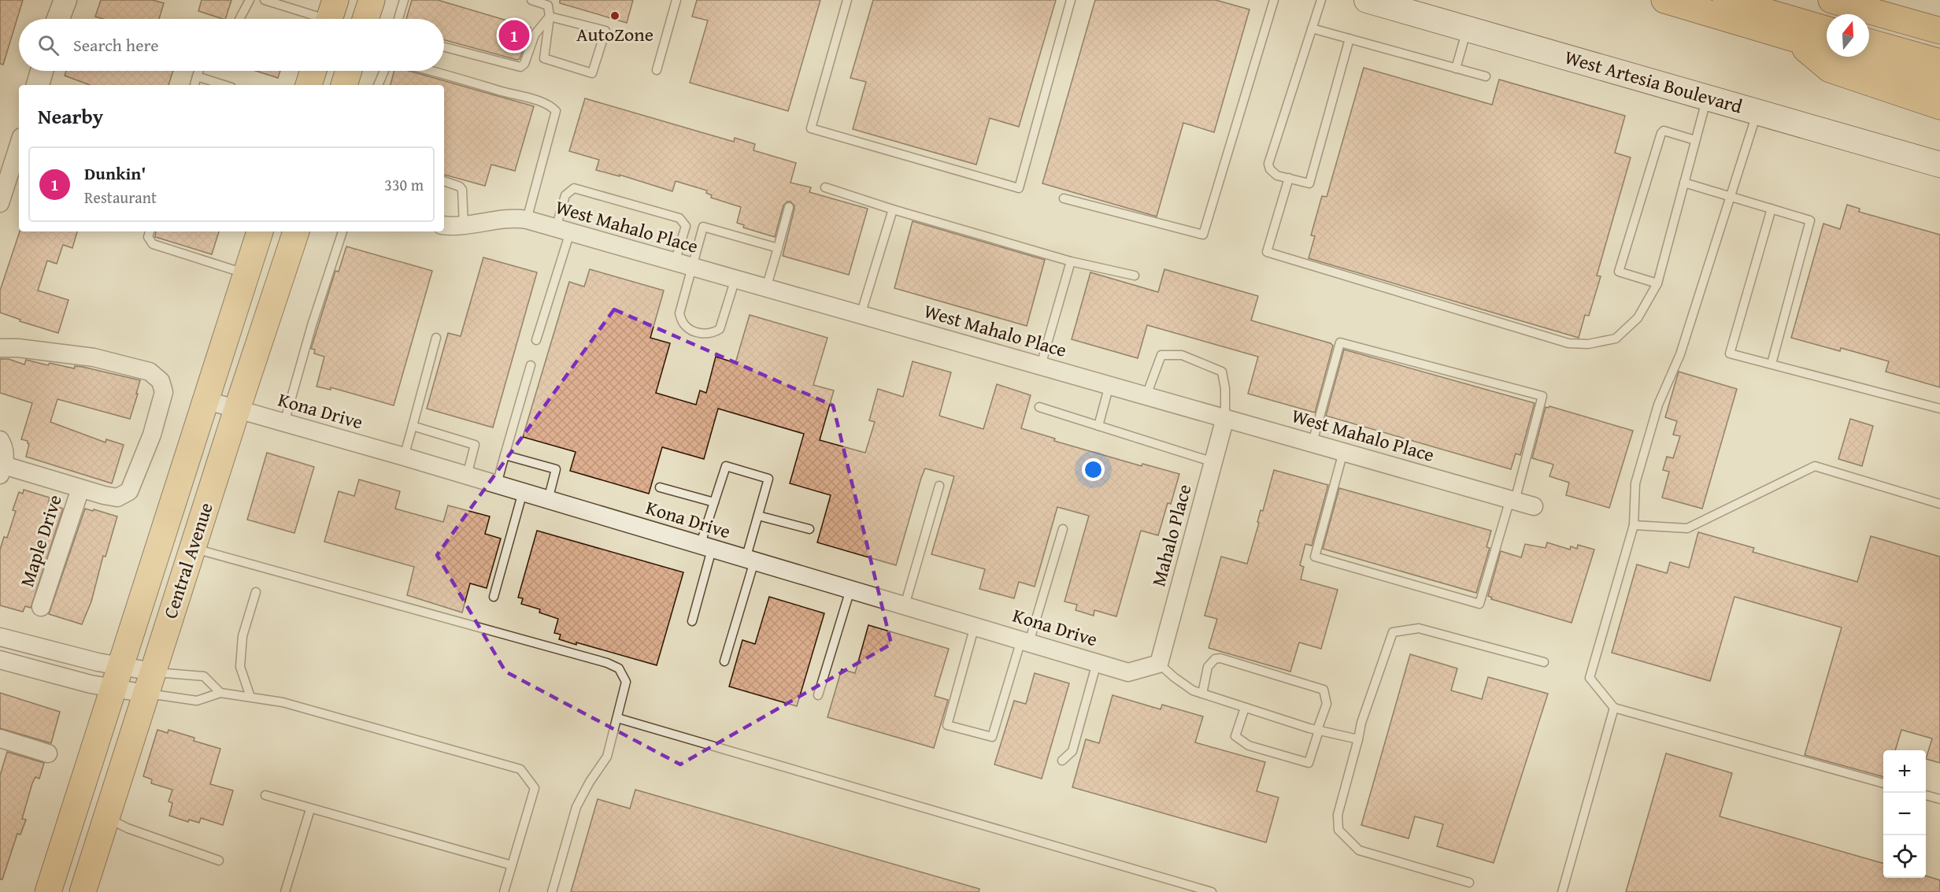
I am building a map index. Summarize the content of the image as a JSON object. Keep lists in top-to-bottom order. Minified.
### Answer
{"streets":{"main road":["West Artesia Boulevard","Central Avenue"],"street":["West Mahalo Place","Kona Drive","Mahalo Place","Maple Drive"]},"crossings":[["West Mahalo Place","Mahalo Place"],["Kona Drive","Mahalo Place"],["Kona Drive","Central Avenue"]],"places":["AutoZone"],"north":"top","page":{"pins":"1","search":"Search here","heading":"Nearby","list":[{"mark":"1","name":"Dunkin'","note":"Restaurant","value":"330 m"}],"map_buttons":["+","−"]}}
